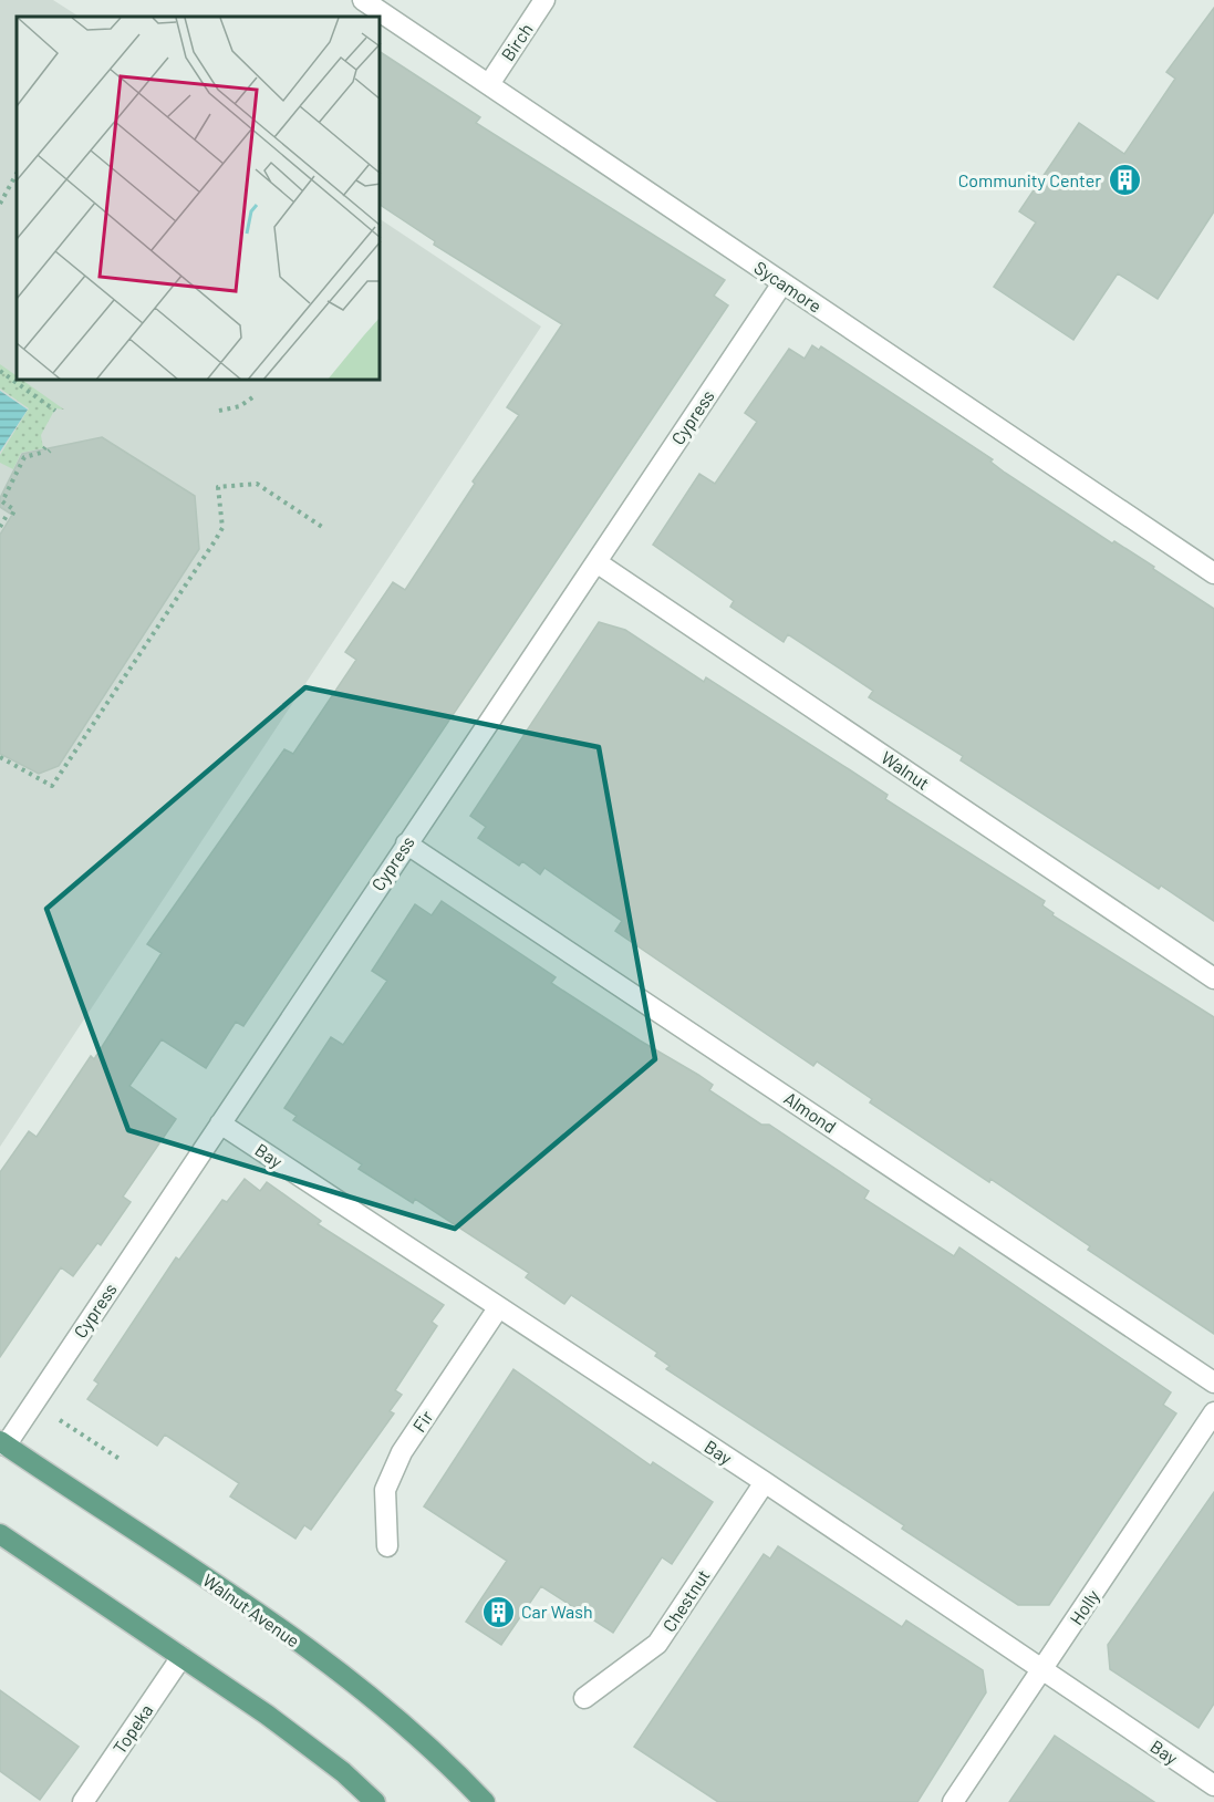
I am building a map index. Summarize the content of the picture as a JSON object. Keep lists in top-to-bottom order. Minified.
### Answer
{"streets":{"main road":["Walnut Avenue"],"street":["Birch","Sycamore","Cypress","Walnut","Almond","Bay","Fir","Chestnut","Holly","Topeka"]},"crossings":[["Birch","Sycamore"],["Sycamore","Cypress"],["Cypress","Walnut"],["Cypress","Almond"],["Cypress","Bay"],["Cypress","Walnut Avenue"],["Bay","Fir"],["Bay","Chestnut"],["Bay","Holly"]],"places":{"building":["Community Center","Car Wash"]}}
